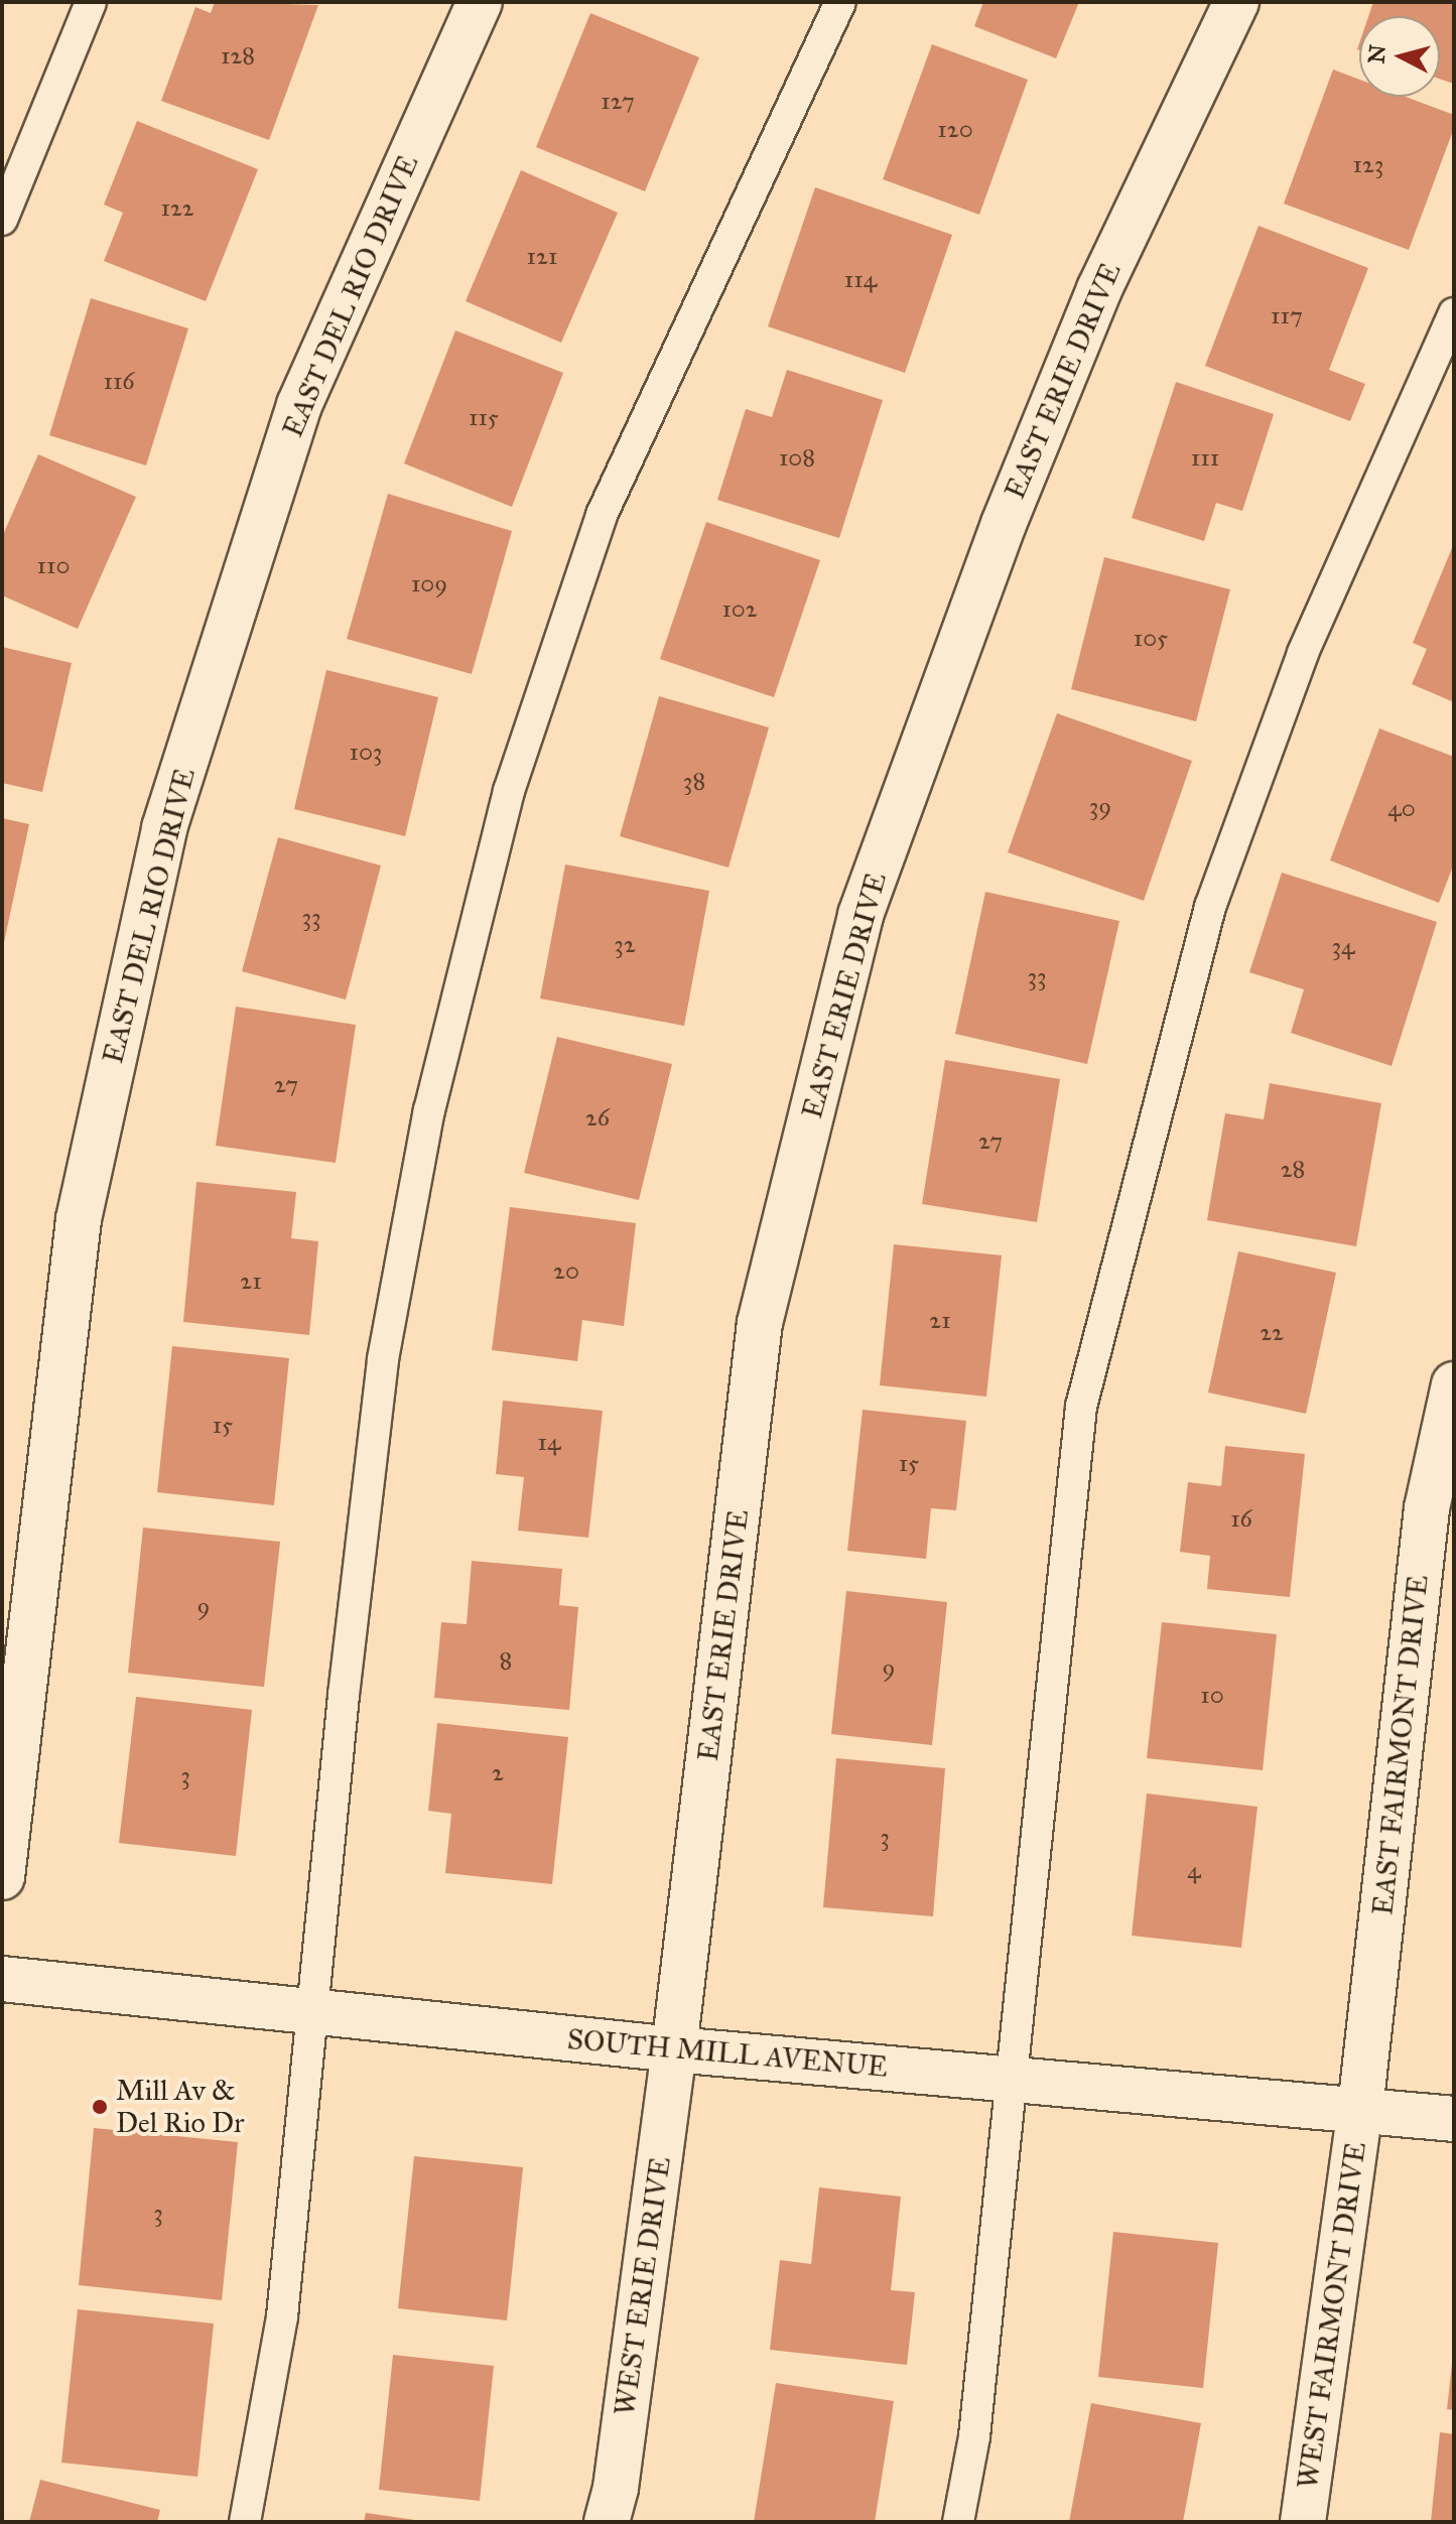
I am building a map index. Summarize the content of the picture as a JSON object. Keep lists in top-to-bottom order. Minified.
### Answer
{"streets":{"street":["EAST DEL RIO DRIVE","EAST ERIE DRIVE","EAST FAIRMONT DRIVE","SOUTH MILL AVENUE","WEST ERIE DRIVE","WEST FAIRMONT DRIVE"]},"crossings":[["EAST ERIE DRIVE","SOUTH MILL AVENUE"],["EAST ERIE DRIVE","WEST ERIE DRIVE"],["EAST FAIRMONT DRIVE","SOUTH MILL AVENUE"],["EAST FAIRMONT DRIVE","WEST FAIRMONT DRIVE"],["SOUTH MILL AVENUE","WEST ERIE DRIVE"],["SOUTH MILL AVENUE","WEST FAIRMONT DRIVE"]],"places":["Mill Av & Del Rio Dr"],"house_numbers":["128","127","120","123","122","121","114","117","116","115","108","111","110","109","102","105","103","38","39","40","33","32","34","33","27","26","27","28","20","21","21","22","15","14","15","16","9","8","9","10","2","3","3","4","3"],"north":"left"}
